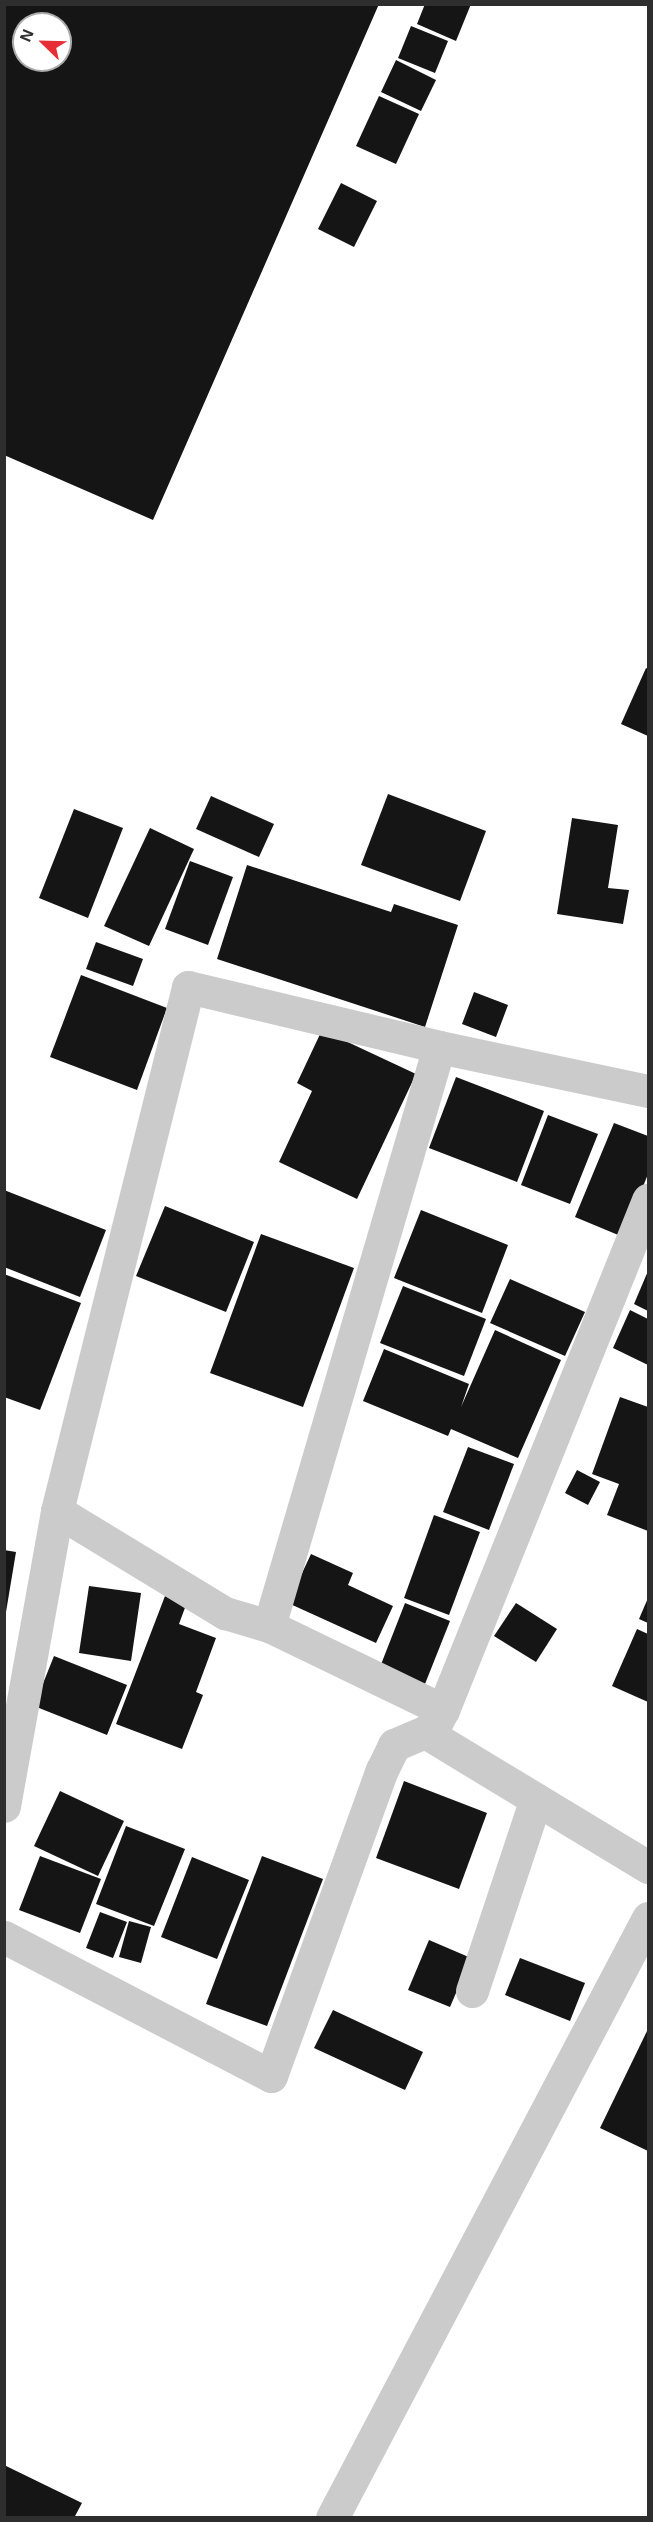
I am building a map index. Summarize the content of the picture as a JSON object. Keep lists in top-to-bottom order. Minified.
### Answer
{"north":"top left"}
